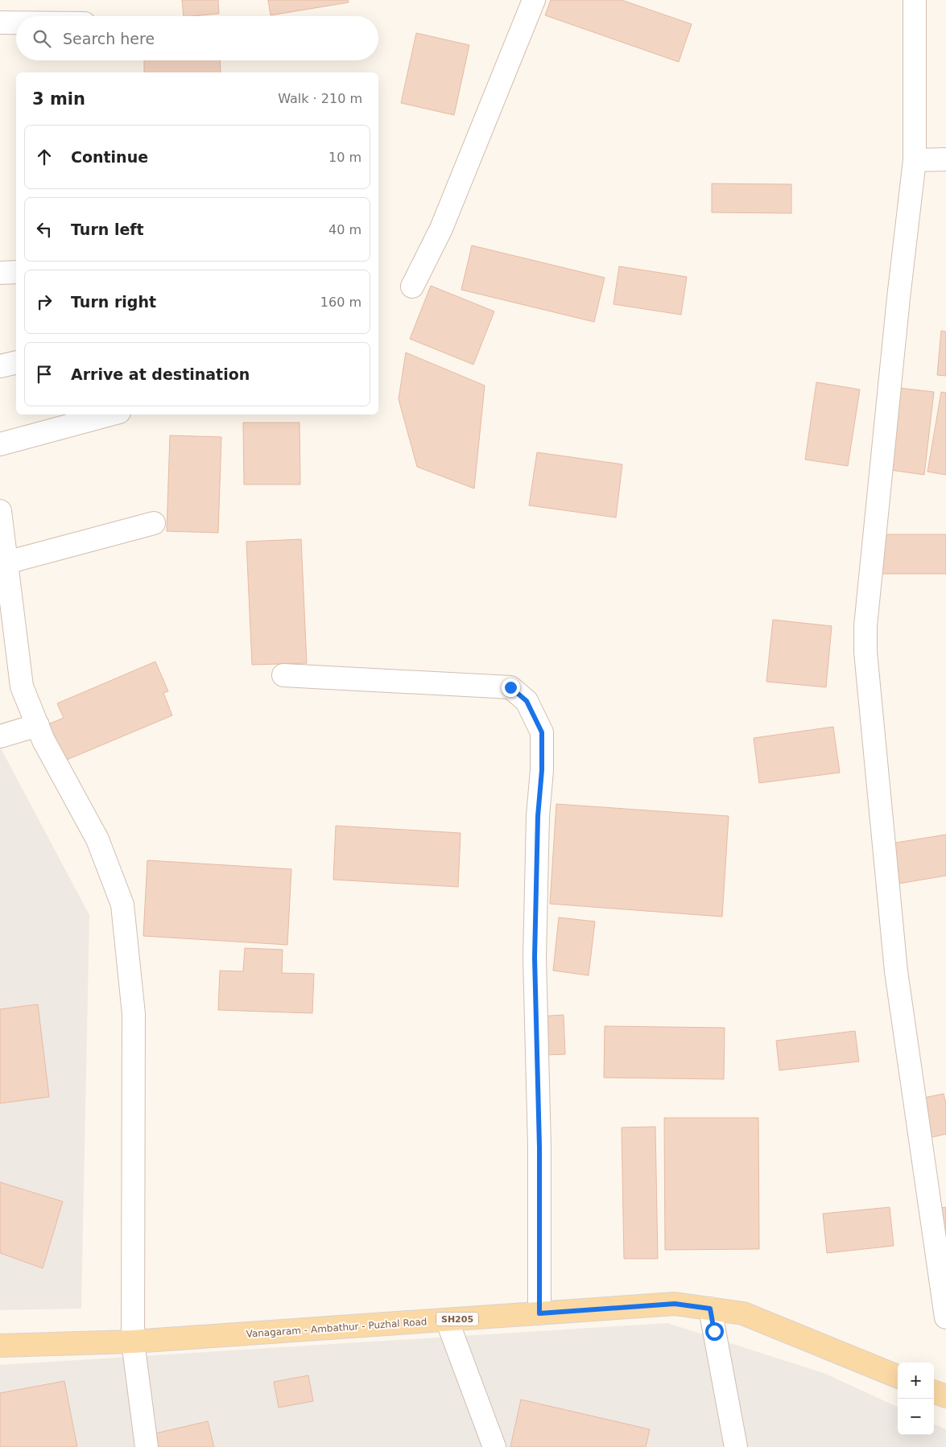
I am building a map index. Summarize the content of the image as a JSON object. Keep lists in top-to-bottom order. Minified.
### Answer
{"streets":{"main road":["SH205","Vanagaram - Ambathur - Puzhal Road"]},"page":{"search":"Search here","heading":["3 min","Walk · 210 m"],"list":[["Continue","10 m"],["Turn left","40 m"],["Turn right","160 m"],"Arrive at destination"],"map_buttons":["+","−"]}}
